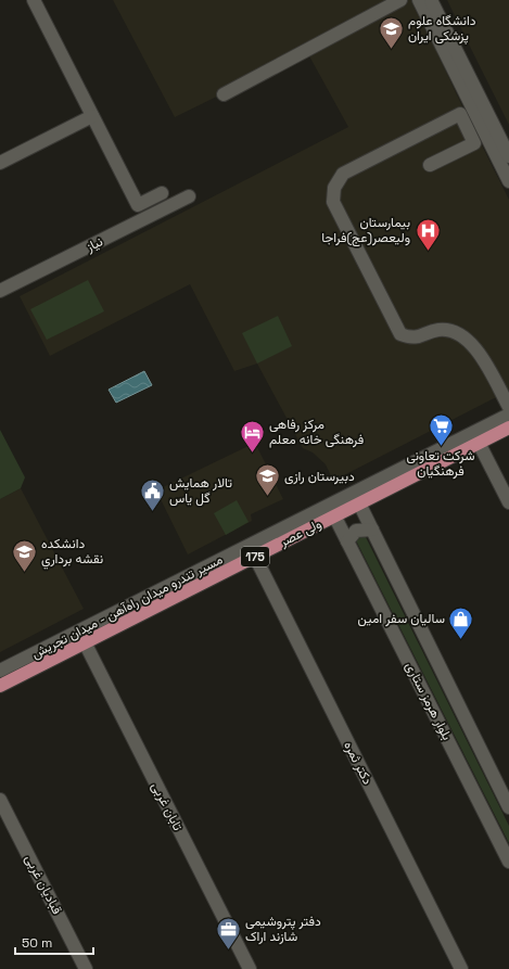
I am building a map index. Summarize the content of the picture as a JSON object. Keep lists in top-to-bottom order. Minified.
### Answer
{"streets":{"main road":["ولی عصر","175"],"street":["نیاز","مسیر تندرو میدان راه‌آهن - میدان تجریش","بلوار هرمز ستاری","دکتر ثمره","تابان غربی","قبادیان غربی"]},"crossings":[["ولی عصر","بلوار هرمز ستاری"],["ولی عصر","دکتر ثمره"],["ولی عصر","تابان غربی"]],"places":{"school or university":["دانشگاه علوم پزشکی ایران","دبیرستان رازی","دانشكده نقشه برداري"],"hospital":["بیمارستان ولیعصر(عج)فراجا"],"supermarket":["شرکت تعاونی فرهنگیان"],"hotel":["مرکز رفاهی فرهنگی خانه معلم"],"public building":["تالار همایش گل یاس"],"shop":["سالیان سفر امین"],"office":["دفتر پتروشیمی شازند اراک"]},"scale_bar":"50 m"}
